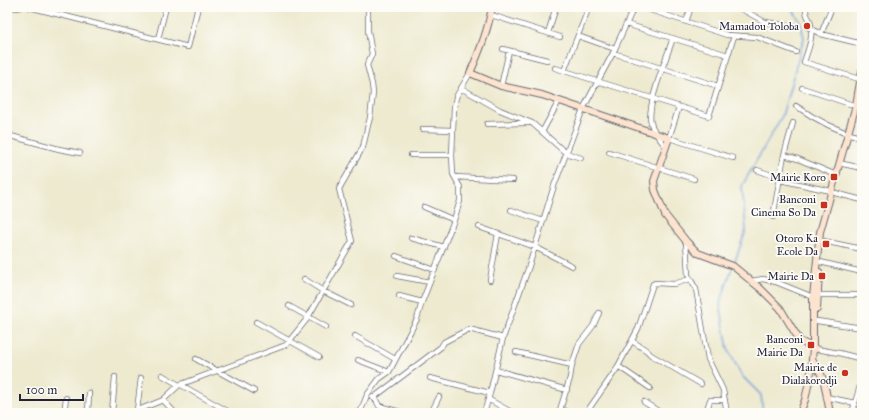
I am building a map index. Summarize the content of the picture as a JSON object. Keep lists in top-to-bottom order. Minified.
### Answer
{"places":{"other":["Mamadou Toloba","Mairie de Dialakorodji"],"transit":["Mairie Koro","Banconi Cinema So Da","Otoro Ka Ecole Da","Mairie Da","Banconi Mairie Da"]},"scale_bar":"100 m"}
